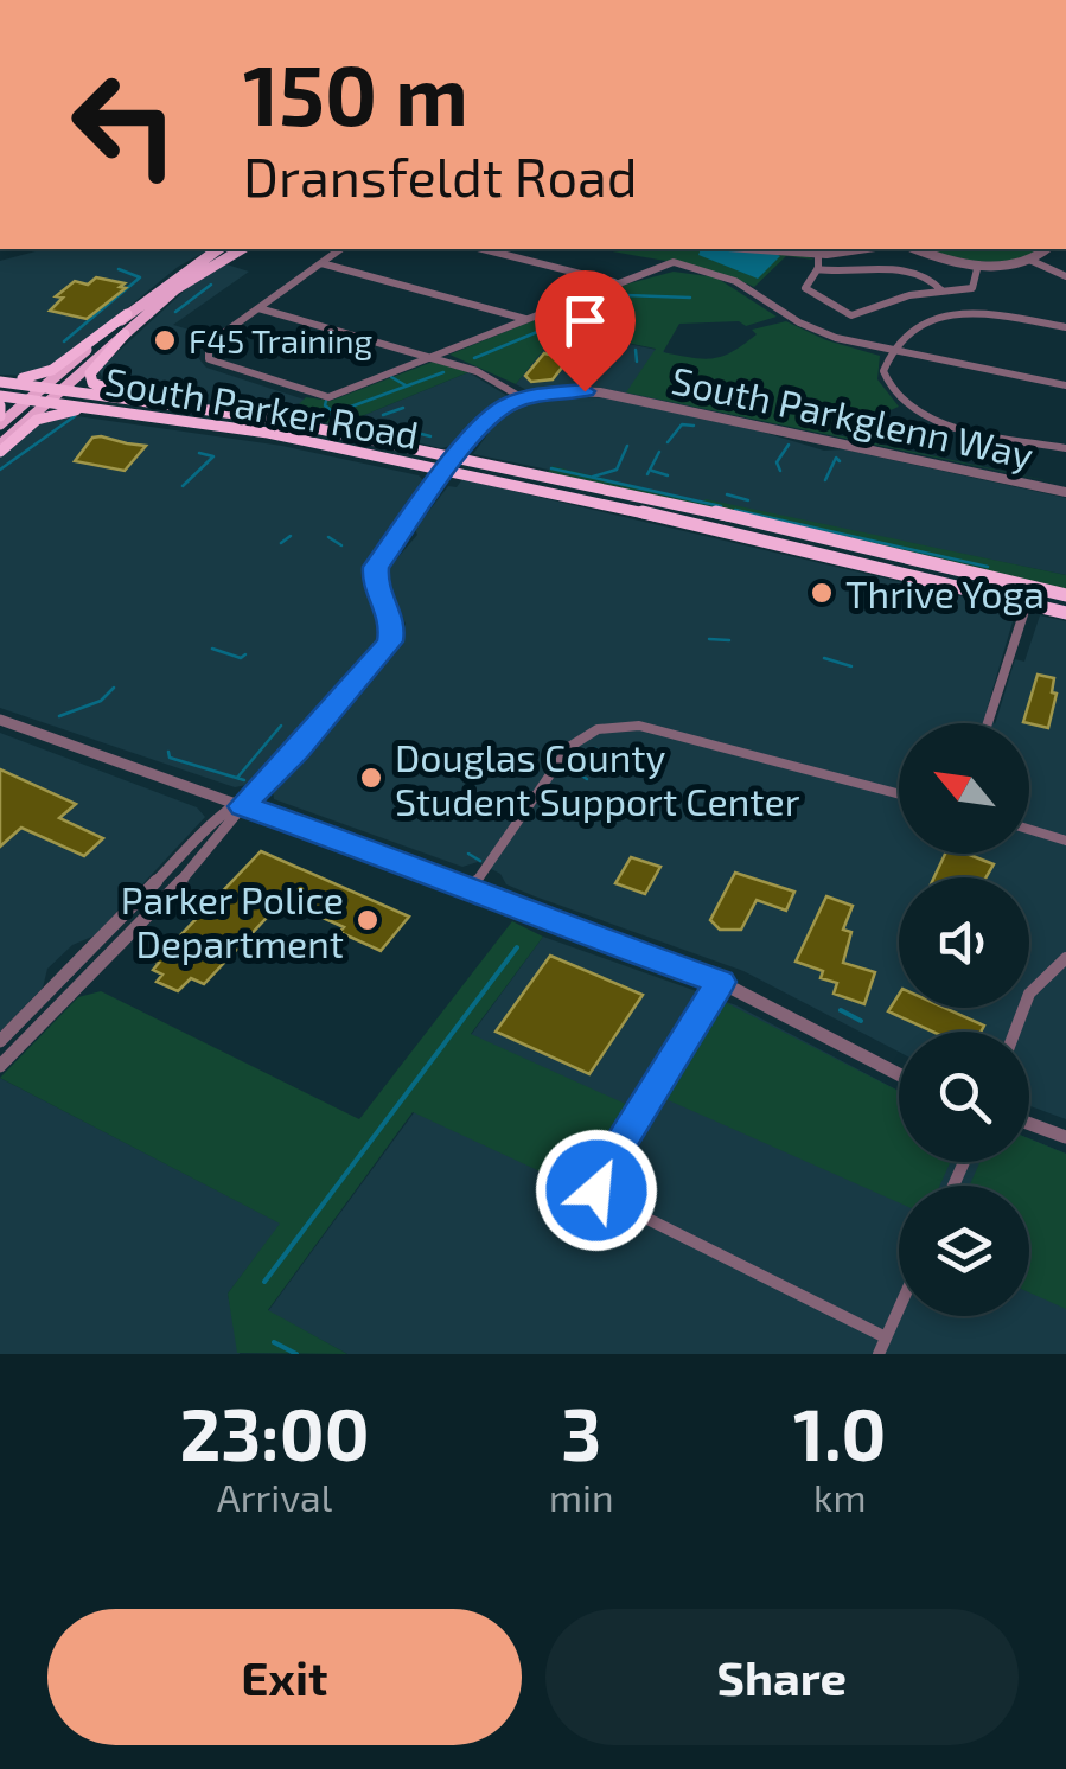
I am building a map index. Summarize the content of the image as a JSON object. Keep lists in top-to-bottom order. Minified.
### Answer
{"streets":{"highway":["South Parker Road"],"street":["South Parkglenn Way"]},"places":["F45 Training","Thrive Yoga","Douglas County Student Support Center","Parker Police Department"],"north":"top left","page":{"turn":["150 m","Dransfeldt Road"],"eta":["23:00","Arrival","3","min","1.0","km"],"buttons":["Exit","Share"]}}
